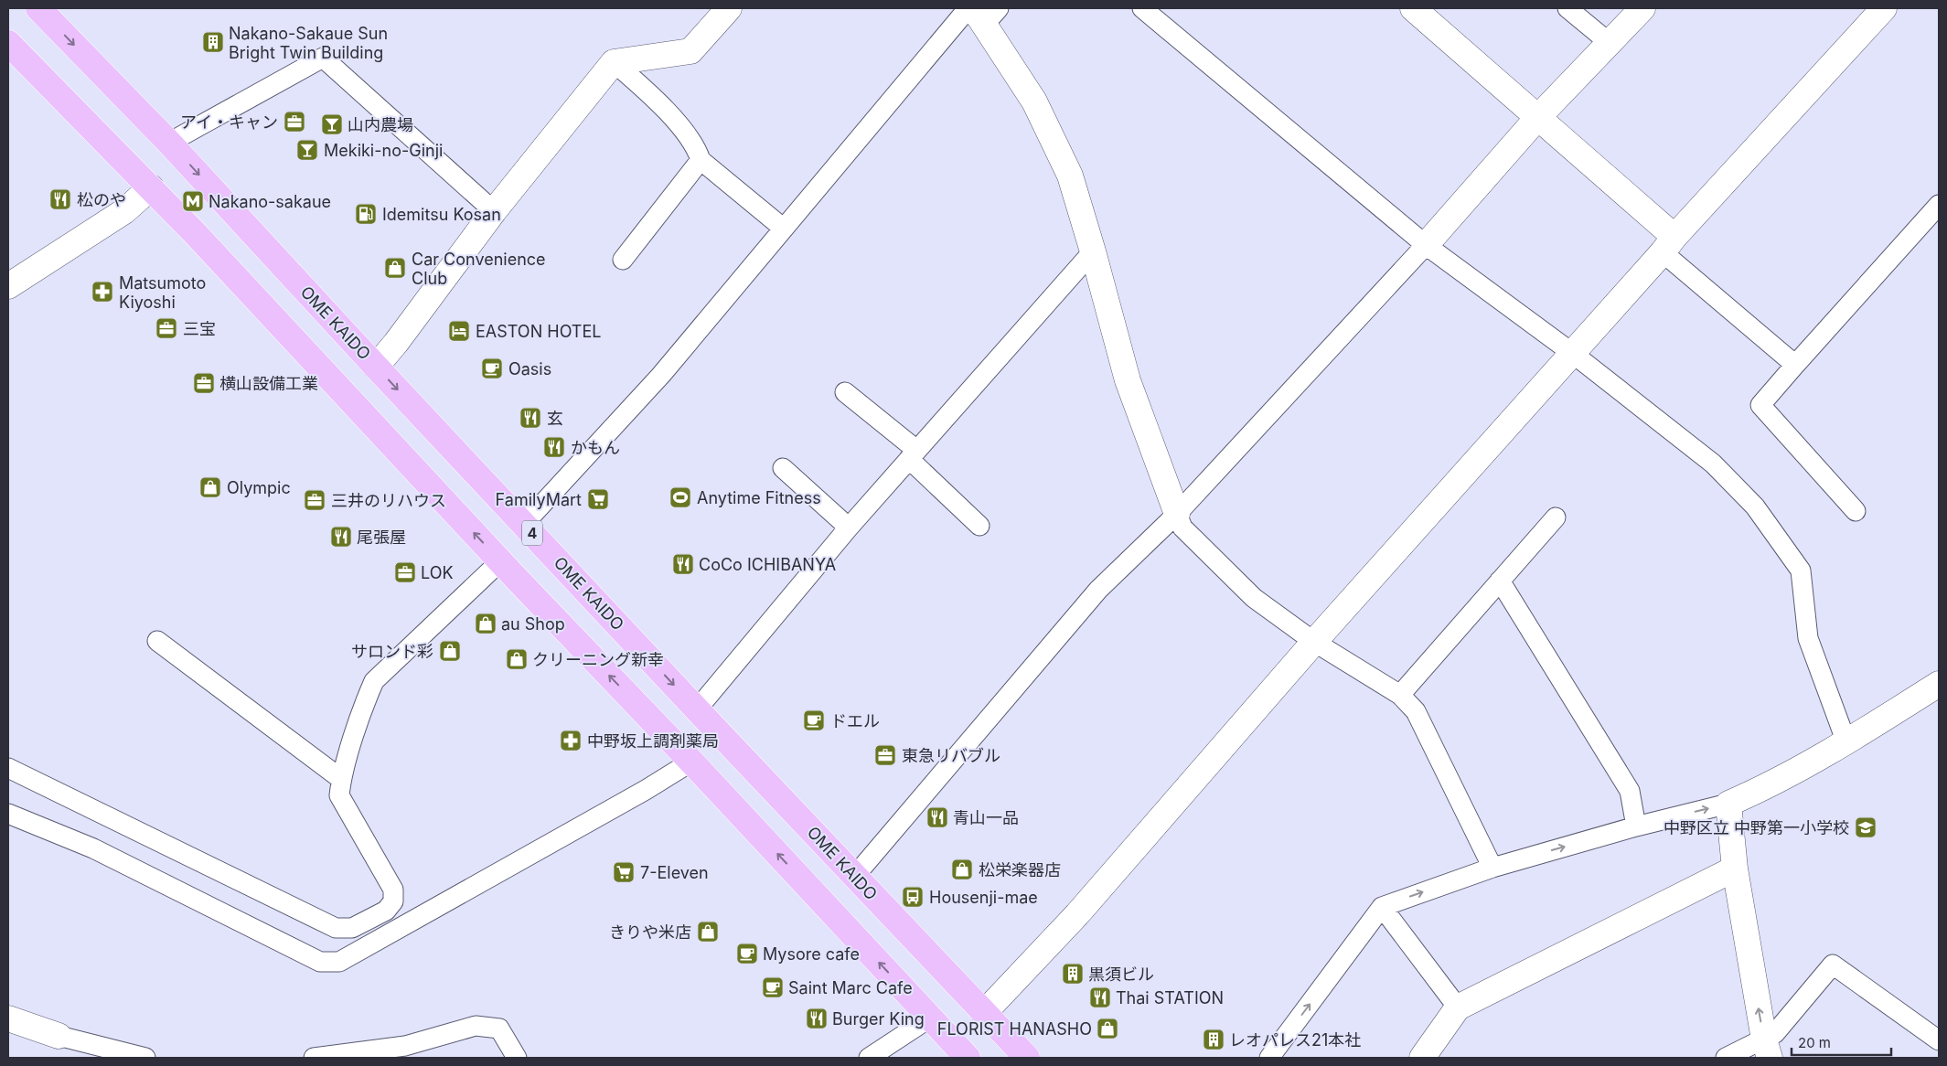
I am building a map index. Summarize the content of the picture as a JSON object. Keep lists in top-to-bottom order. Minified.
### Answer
{"streets":{"main road":["OME KAIDO","4"]},"places":{"building":["Nakano-Sakaue Sun Bright Twin Building","黒須ビル","レオパレス21本社"],"office":["アイ・キャン","三宝","横山設備工業","三井のリハウス","LOK","東急リバブル"],"bar":["山内農場","Mekiki-no-Ginji"],"restaurant":["松のや","玄","かもん","尾張屋","CoCo ICHIBANYA","青山一品","Thai STATION","Burger King"],"metro station":["Nakano-sakaue"],"fuel station":["Idemitsu Kosan"],"shop":["Car Convenience Club","Olympic","au Shop","サロンド彩","クリーニング新幸","松栄楽器店","きりや米店","FLORIST HANASHO"],"pharmacy":["Matsumoto Kiyoshi","中野坂上調剤薬局"],"hotel":["EASTON HOTEL"],"cafe":["Oasis","ドエル","Mysore cafe","Saint Marc Cafe"],"sports":["Anytime Fitness"],"supermarket":["FamilyMart","7-Eleven"],"school or university":["中野区立 中野第一小学校"],"bus stop":["Housenji-mae"]},"scale_bar":"20 m"}
